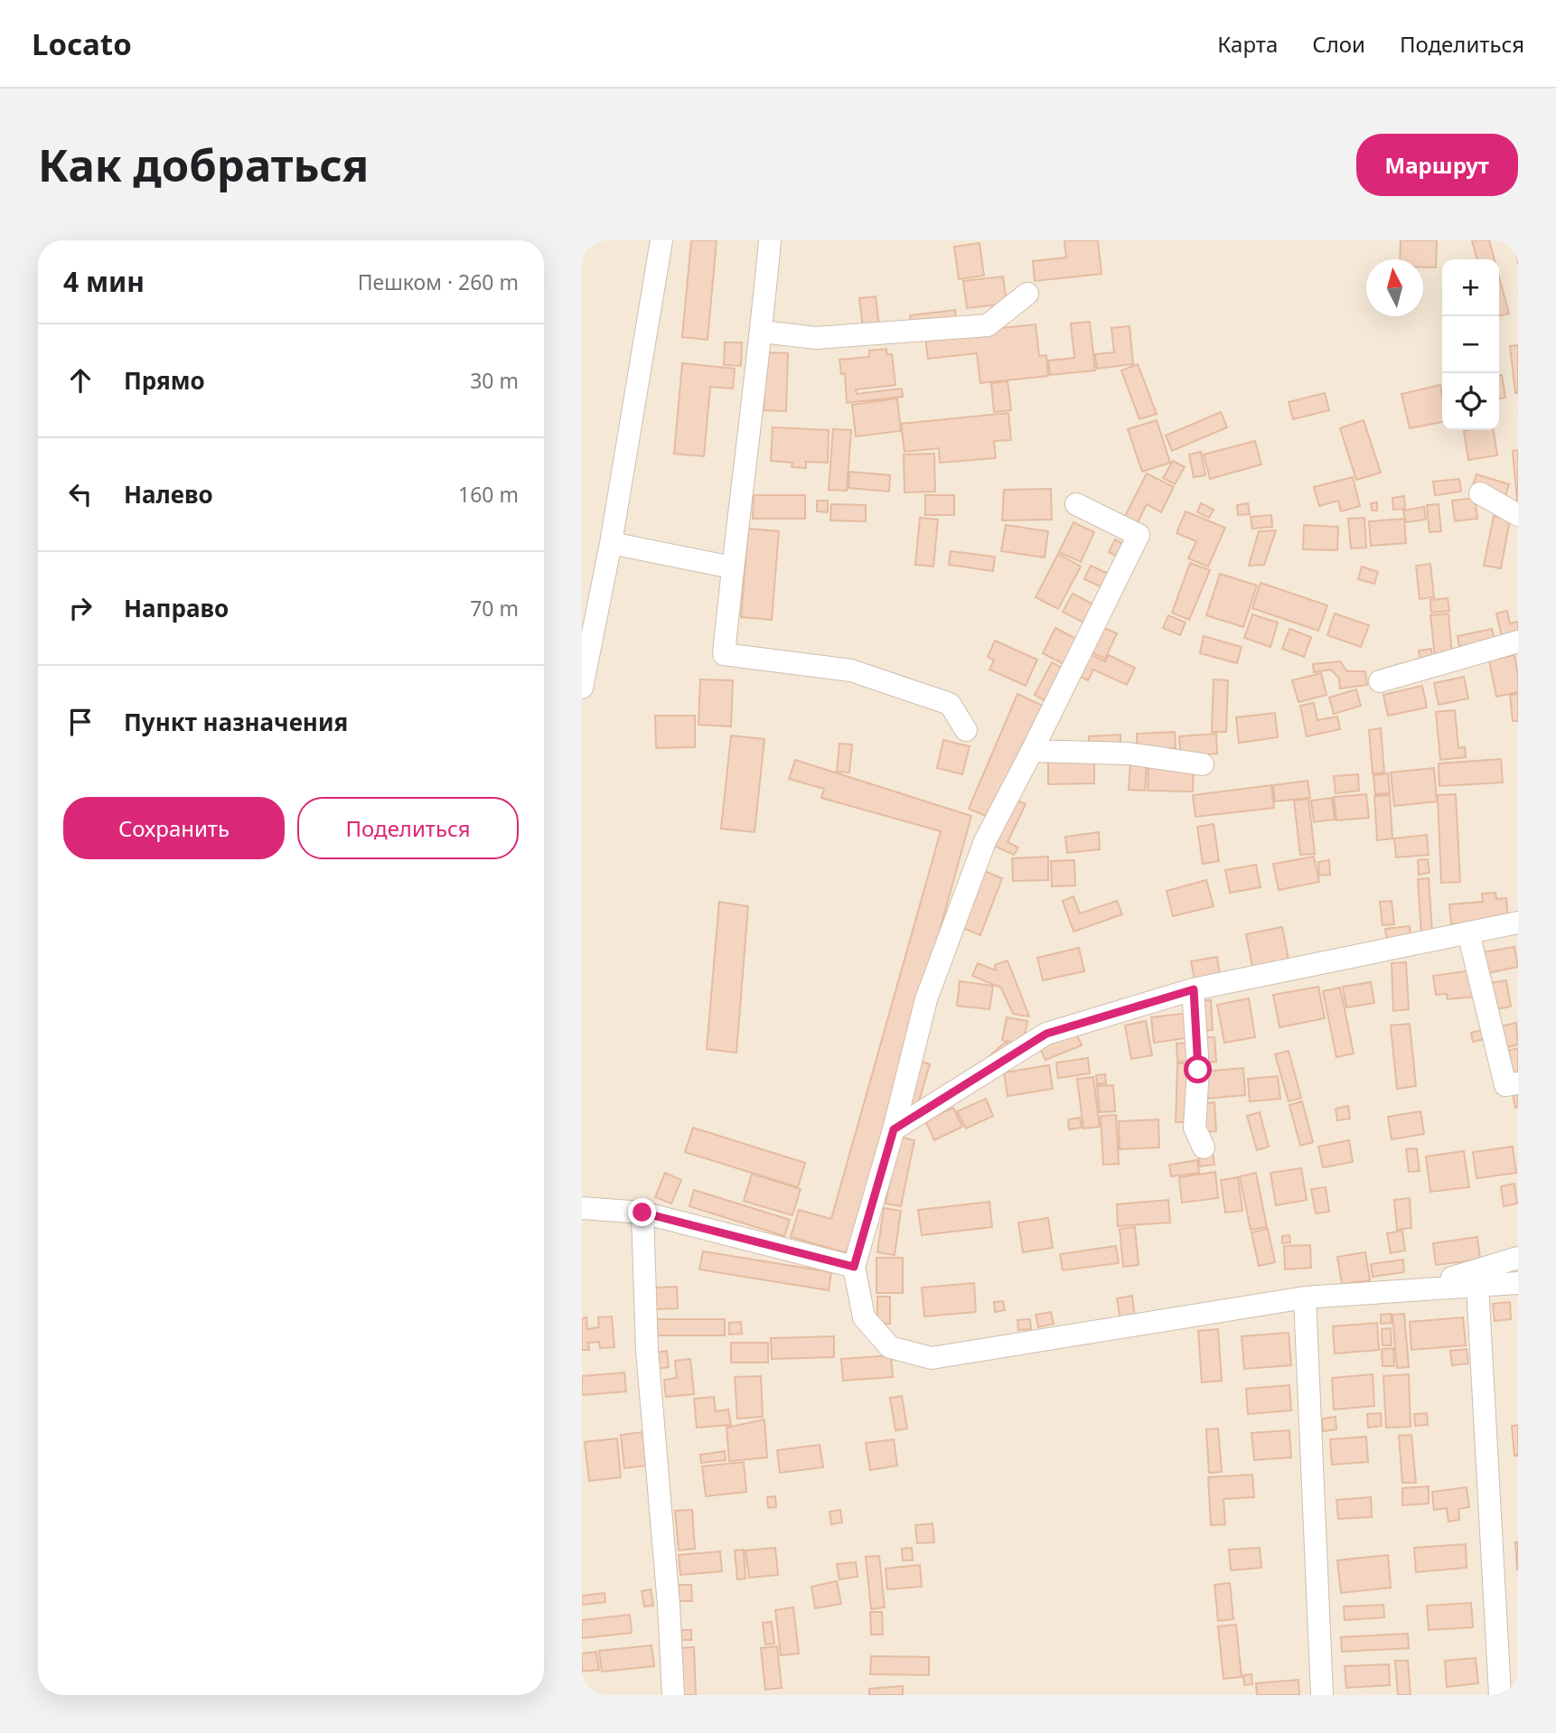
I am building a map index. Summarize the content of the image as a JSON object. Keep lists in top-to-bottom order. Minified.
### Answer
{"north":"top","page":{"header":"Locato","nav":["Карта","Слои","Поделиться"],"buttons":["Маршрут",["Сохранить","Поделиться"]],"title":"Как добраться","heading":["4 мин","Пешком · 260 m"],"map_buttons":["+","−"],"list":[["Прямо","30 m"],["Налево","160 m"],["Направо","70 m"],"Пункт назначения"]}}
